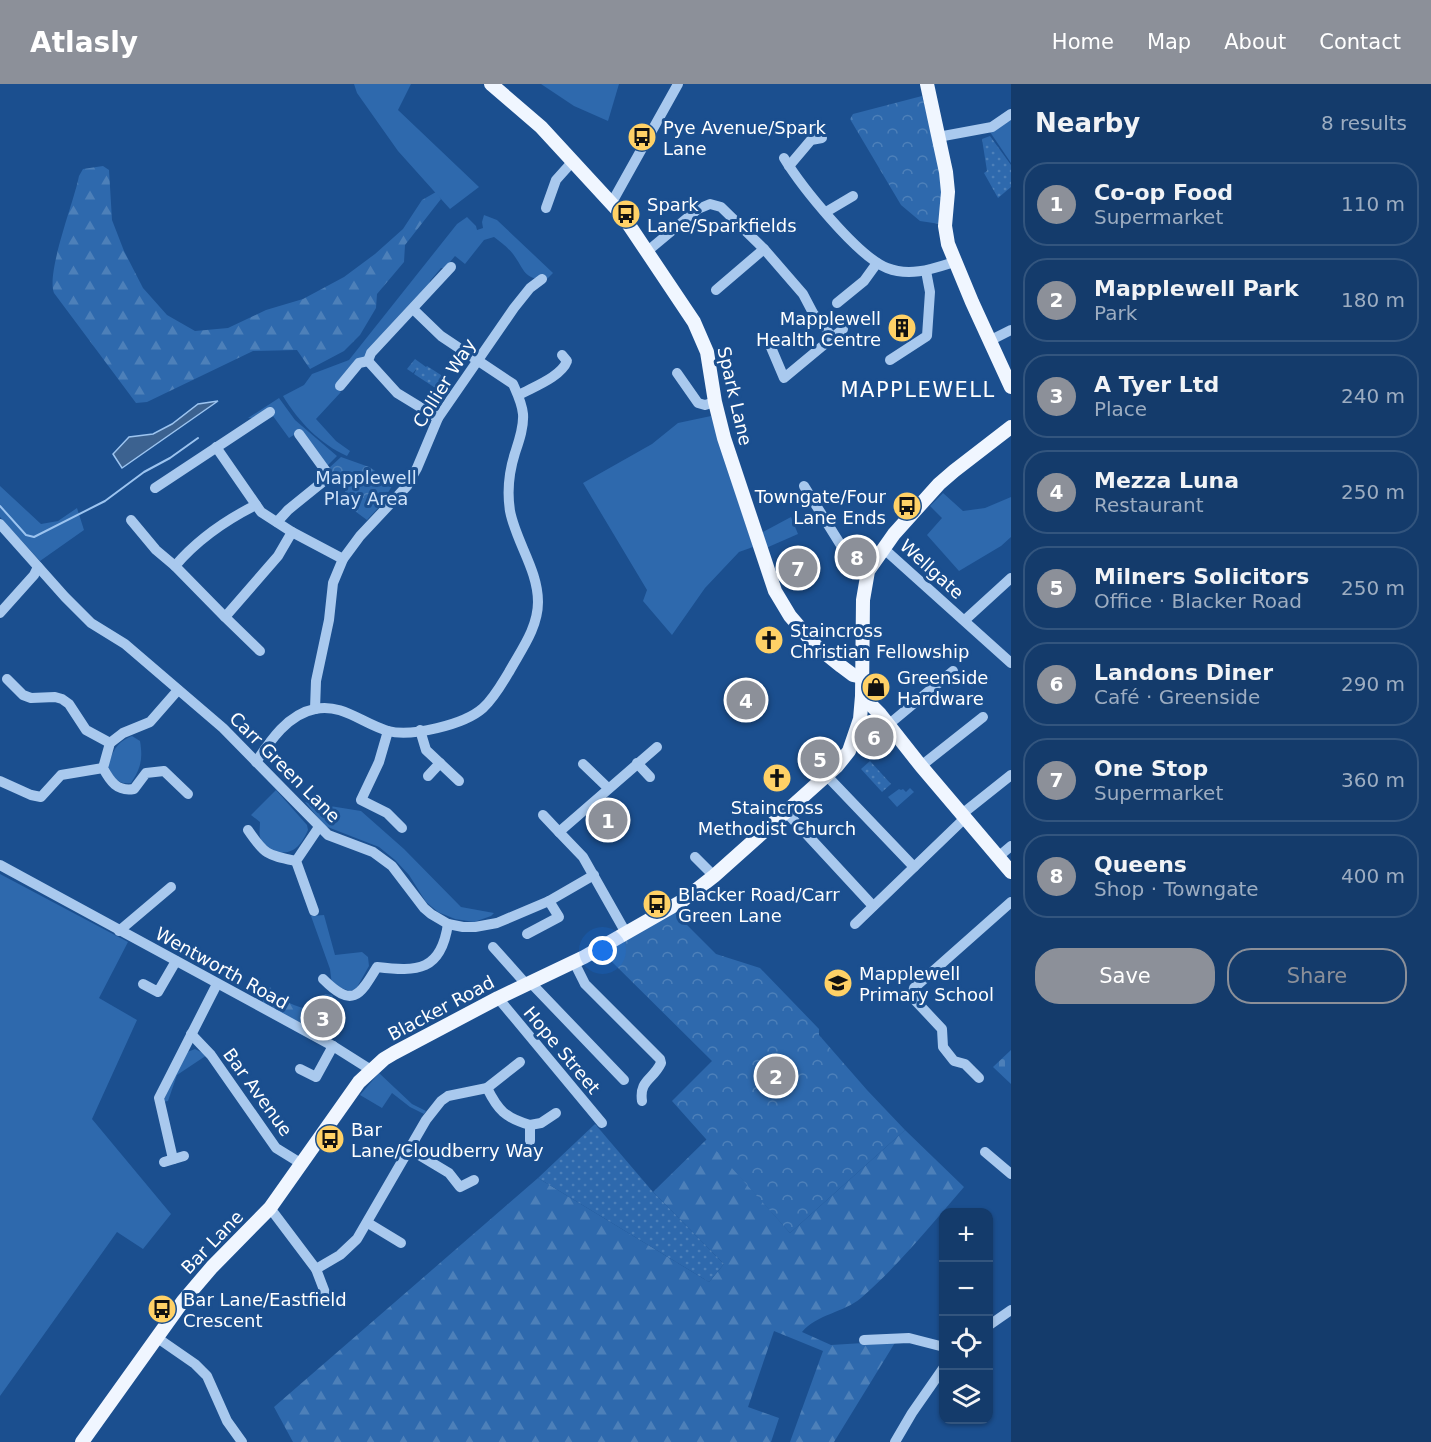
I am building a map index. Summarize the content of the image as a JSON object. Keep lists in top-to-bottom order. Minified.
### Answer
{"streets":{"main road":["Spark Lane","Blacker Road","Bar Lane"],"street":["Collier Way","Wellgate","Carr Green Lane","Wentworth Road","Hope Street","Bar Avenue"]},"crossings":[["Spark Lane","Blacker Road"],["Wentworth Road","Blacker Road"],["Wentworth Road","Bar Lane"],["Blacker Road","Hope Street"],["Blacker Road","Bar Lane"],["Bar Avenue","Bar Lane"]],"districts":["MAPPLEWELL"],"parks":["Mapplewell Play Area"],"places":{"bus stop":["Pye Avenue/Spark Lane","Spark Lane/Sparkfields","Towngate/Four Lane Ends","Blacker Road/Carr Green Lane","Bar Lane/Cloudberry Way","Bar Lane/Eastfield Crescent"],"building":["Mapplewell Health Centre"],"church":["Staincross Christian Fellowship","Staincross Methodist Church"],"shop":["Greenside Hardware"],"school or university":["Mapplewell Primary School"]},"page":{"header":"Atlasly","nav":["Home","Map","About","Contact"],"heading":["Nearby","8 results"],"list":[{"mark":"1","name":"Co-op Food","note":"Supermarket","value":"110 m"},{"mark":"2","name":"Mapplewell Park","note":"Park","value":"180 m"},{"mark":"3","name":"A Tyer Ltd","note":"Place","value":"240 m"},{"mark":"4","name":"Mezza Luna","note":"Restaurant","value":"250 m"},{"mark":"5","name":"Milners Solicitors","note":"Office · Blacker Road","value":"250 m"},{"mark":"6","name":"Landons Diner","note":"Café · Greenside","value":"290 m"},{"mark":"7","name":"One Stop","note":"Supermarket","value":"360 m"},{"mark":"8","name":"Queens","note":"Shop · Towngate","value":"400 m"}],"pins":["8","7","4","6","5","1","3","2"],"buttons":["Save","Share"],"map_buttons":["+","−"]}}
